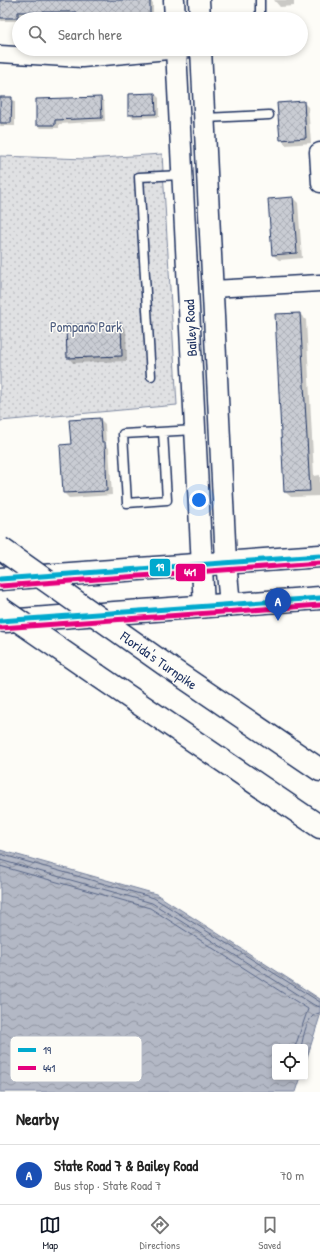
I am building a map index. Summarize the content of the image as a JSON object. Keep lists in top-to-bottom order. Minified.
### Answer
{"streets":{"main road":["Florida's Turnpike"],"street":["Bailey Road"]},"parks":["Pompano Park"],"lines":["transit line 19","transit line 441"],"legend":["19","441"],"page":{"search":"Search here","pins":"A","heading":"Nearby","list":[{"mark":"A","name":"State Road 7 & Bailey Road","note":"Bus stop · State Road 7","value":"70 m"}],"nav":["Map","Directions","Saved"]}}
